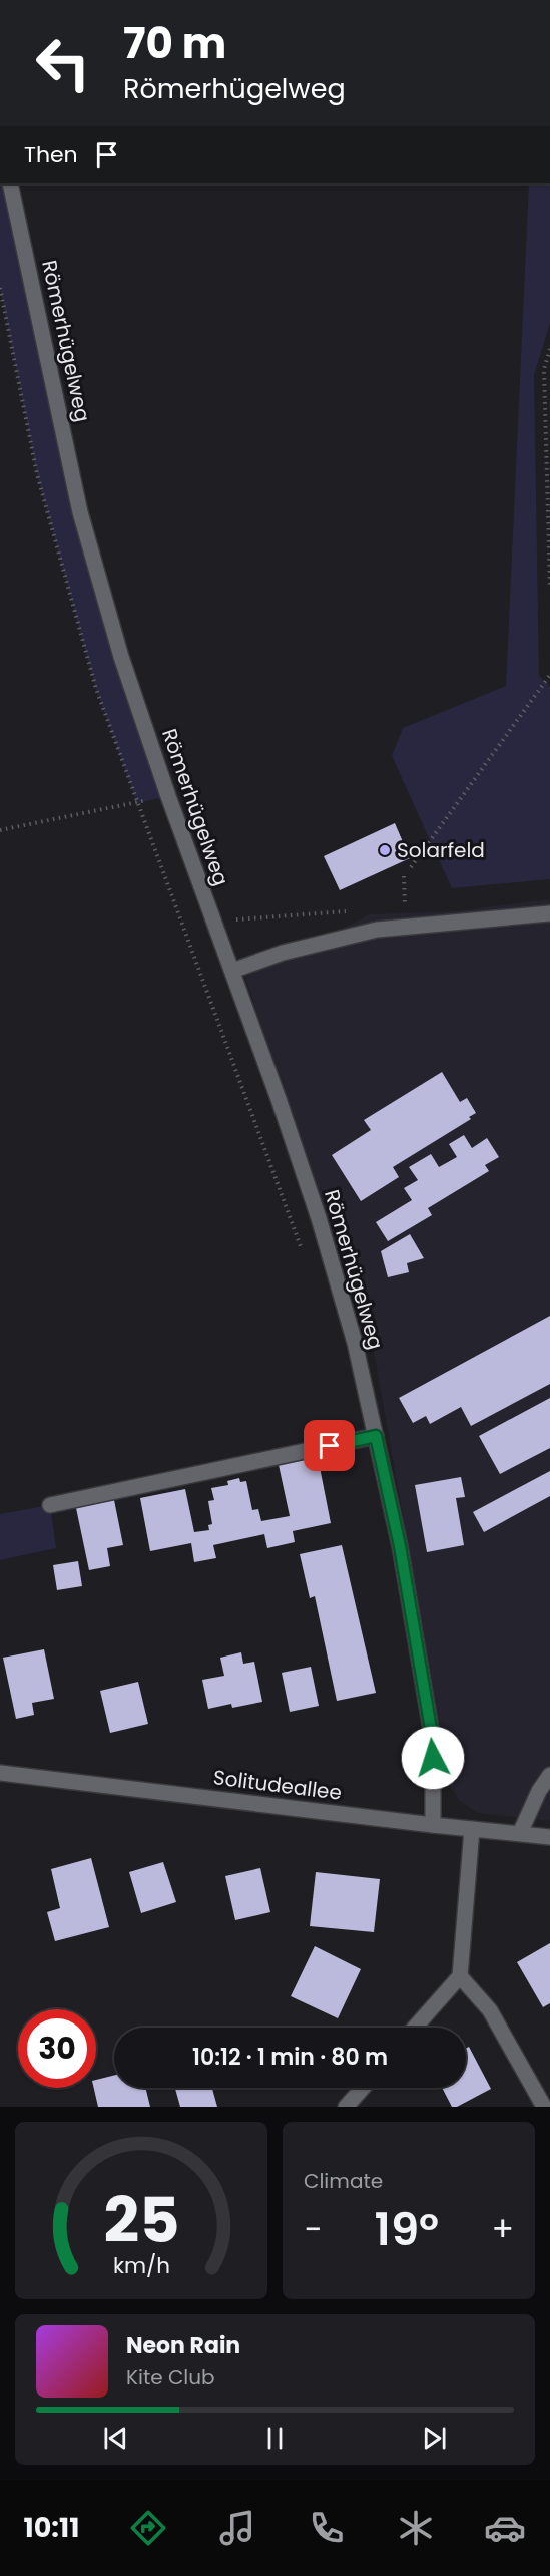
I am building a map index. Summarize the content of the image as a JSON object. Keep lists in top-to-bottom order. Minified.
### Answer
{"streets":{"street":["Römerhügelweg","Solitudeallee"]},"crossings":[["Römerhügelweg","Solitudeallee"]],"places":["Solarfeld"],"page":{"turn":["70 m","Römerhügelweg"],"then":"Then","limit":"30","trip":"10:12 · 1 min · 80 m","tile":"Climate","heat":["−","19°","+"],"song":["Neon Rain","Kite Club"],"tabs":"10:11","gauge":["25","km/h"]}}
